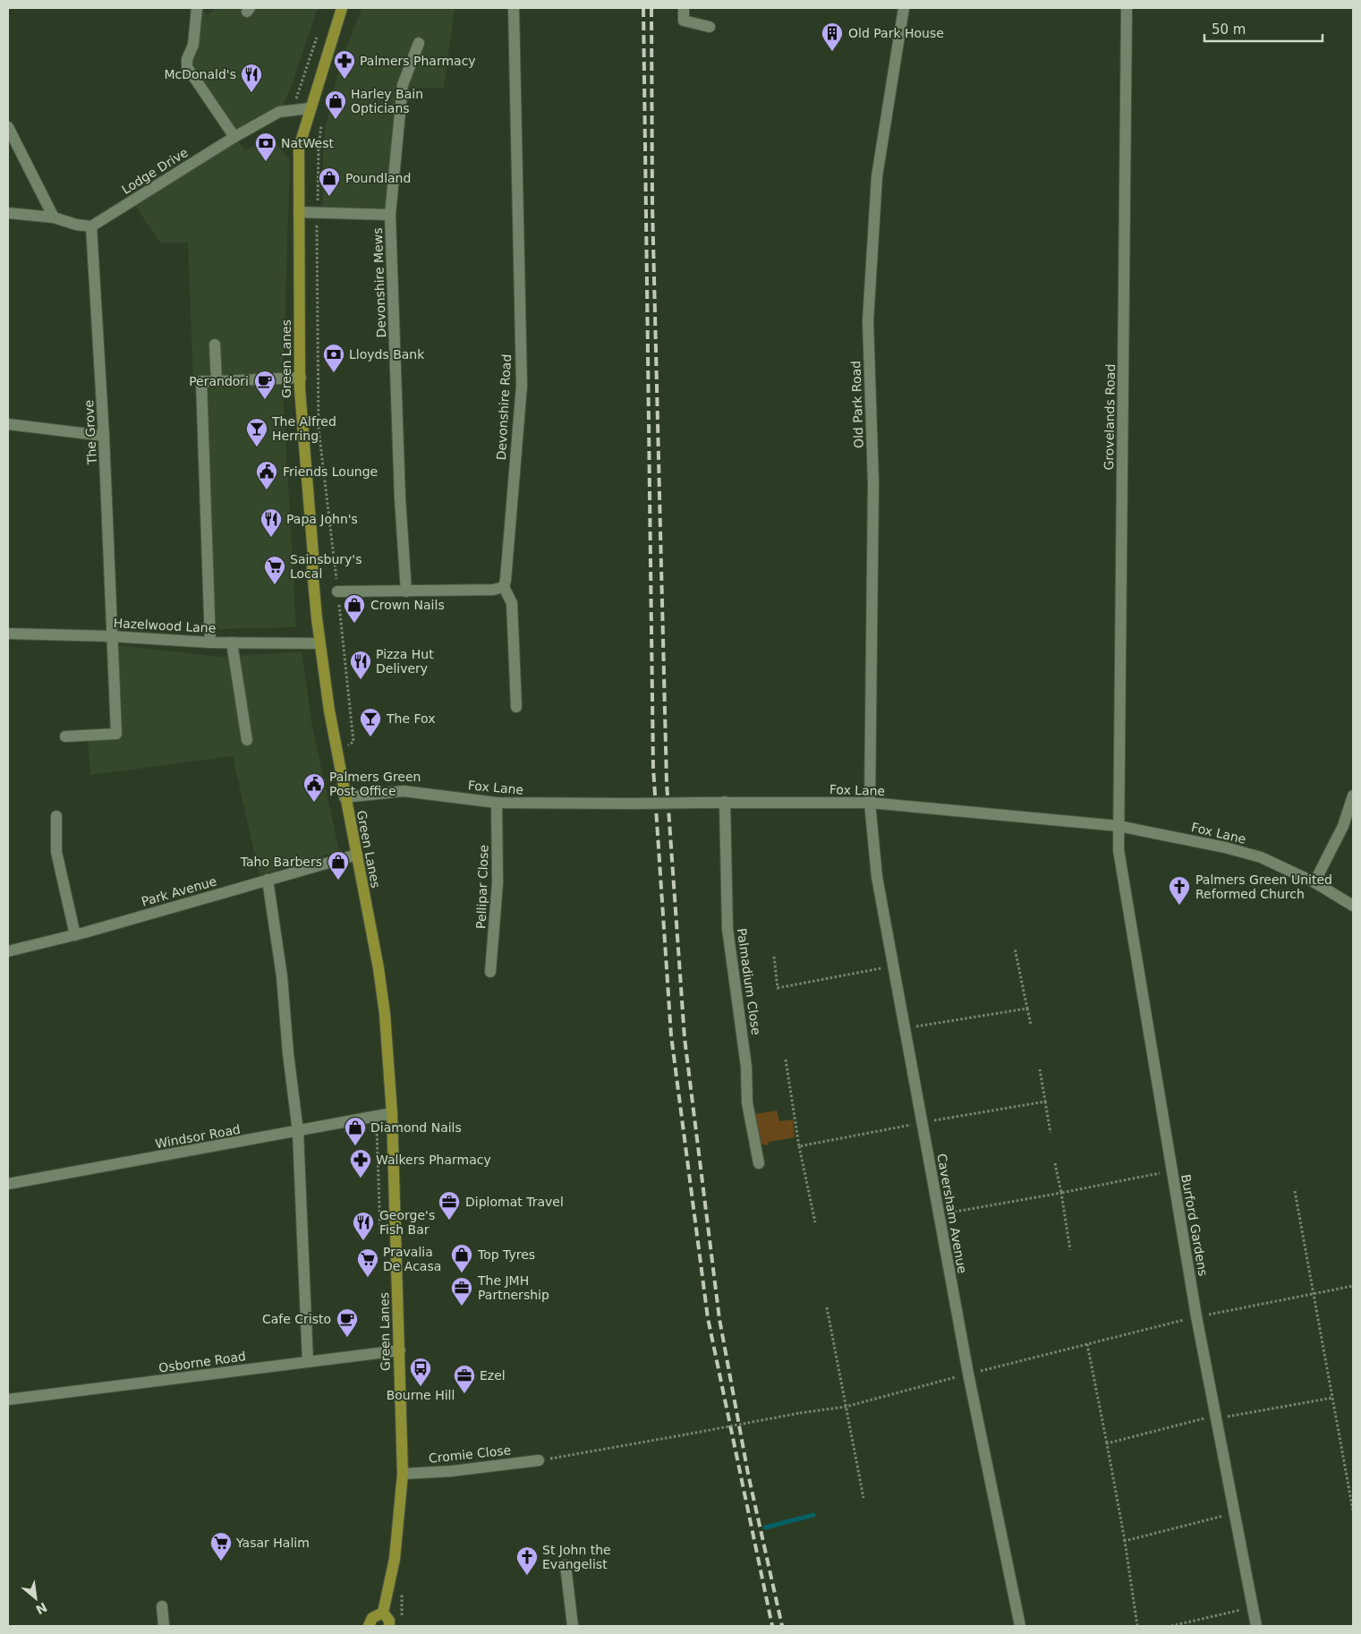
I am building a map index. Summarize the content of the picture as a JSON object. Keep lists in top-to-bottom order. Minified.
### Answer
{"streets":{"main road":["Green Lanes"],"street":["Lodge Drive","Devonshire Mews","Old Park Road","Devonshire Road","Grovelands Road","The Grove","Hazelwood Lane","Fox Lane","Pellipar Close","Park Avenue","Palmadium Close","Windsor Road","Caversham Avenue","Burford Gardens","Osborne Road","Cromie Close"]},"crossings":[["Lodge Drive","Green Lanes"],["Lodge Drive","The Grove"],["Devonshire Mews","Green Lanes"],["Green Lanes","Hazelwood Lane"],["Green Lanes","Fox Lane"],["Green Lanes","Park Avenue"],["Green Lanes","Windsor Road"],["Green Lanes","Osborne Road"],["Green Lanes","Cromie Close"],["Old Park Road","Fox Lane"],["Old Park Road","Caversham Avenue"],["Grovelands Road","Fox Lane"],["Grovelands Road","Burford Gardens"],["The Grove","Hazelwood Lane"],["Fox Lane","Pellipar Close"],["Fox Lane","Palmadium Close"],["Fox Lane","Caversham Avenue"],["Fox Lane","Burford Gardens"]],"places":{"building":["Old Park House"],"pharmacy":["Palmers Pharmacy","Walkers Pharmacy"],"restaurant":["McDonald's","Papa John's","Pizza Hut Delivery","George's Fish Bar"],"shop":["Harley Bain Opticians","Poundland","Crown Nails","Taho Barbers","Diamond Nails","Top Tyres"],"bank":["NatWest","Lloyds Bank"],"cafe":["Perandori","Cafe Cristo"],"bar":["The Alfred Herring","The Fox"],"public building":["Friends Lounge","Palmers Green Post Office"],"supermarket":["Sainsbury's Local","Pravalia De Acasa","Yasar Halim"],"church":["Palmers Green United Reformed Church","St John the Evangelist"],"office":["Diplomat Travel","The JMH Partnership","Ezel"],"bus stop":["Bourne Hill"]},"scale_bar":"50 m","north":"bottom right"}
